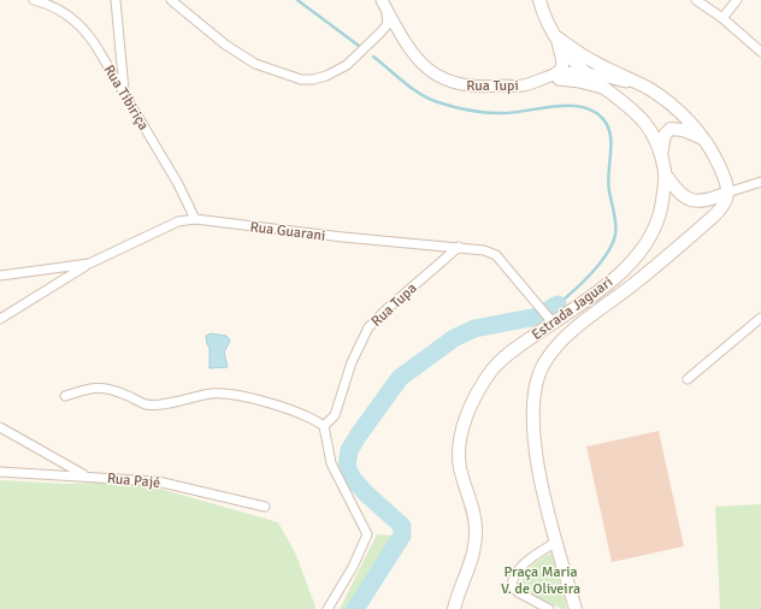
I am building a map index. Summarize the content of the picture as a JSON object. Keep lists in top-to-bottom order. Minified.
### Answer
{"streets":{"main road":["Estrada Jaguari"],"street":["Rua Tupi","Rua Tibiriça","Rua Guarani","Rua Tupa","Rua Pajé"]},"crossings":[["Rua Tupi","Estrada Jaguari"],["Rua Tibiriça","Rua Guarani"],["Rua Guarani","Rua Tupa"],["Rua Guarani","Estrada Jaguari"]],"parks":["Praça Maria V. de Oliveira"]}
